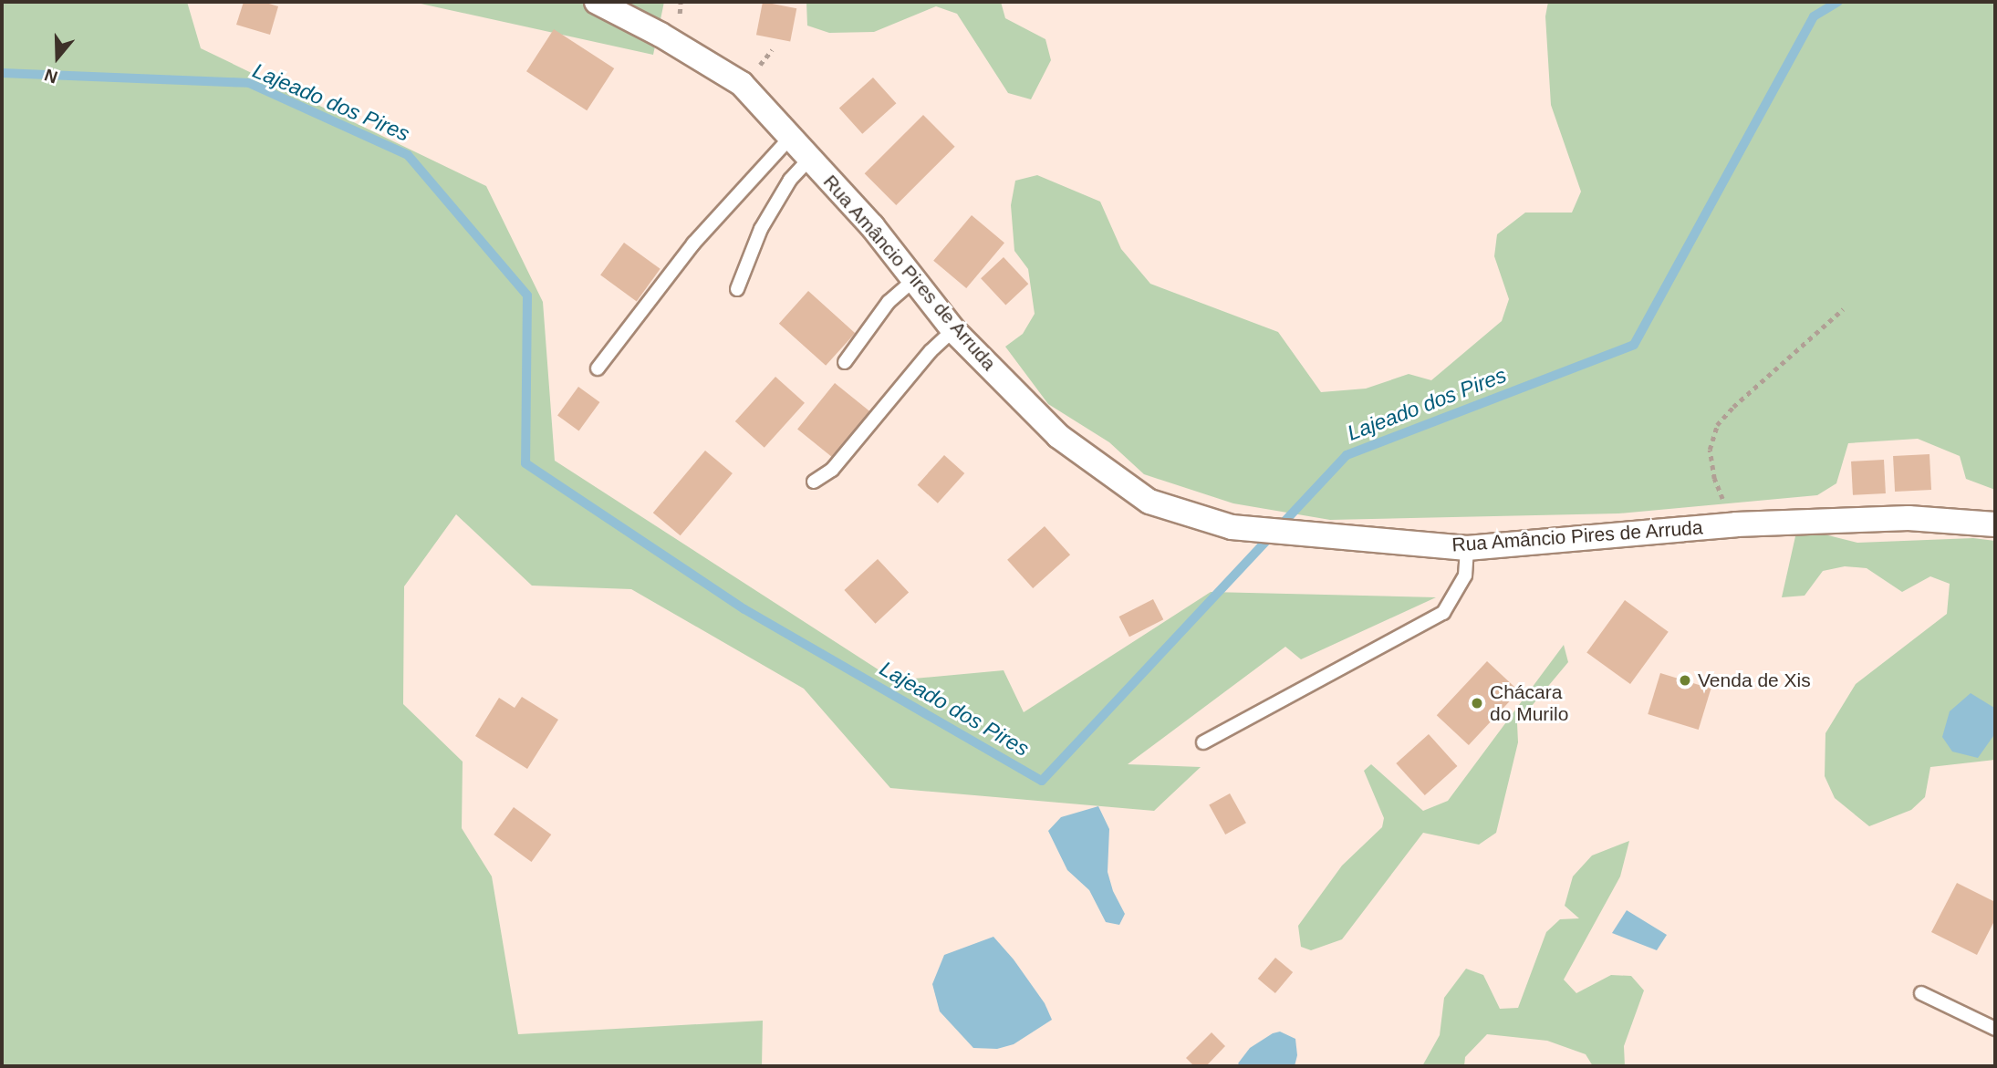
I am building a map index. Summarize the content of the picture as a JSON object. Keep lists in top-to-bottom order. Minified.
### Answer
{"streets":{"street":["Rua Amâncio Pires de Arruda"]},"water":["Lajeado dos Pires"],"places":["Venda de Xis","Chácara do Murilo"],"north":"bottom"}
